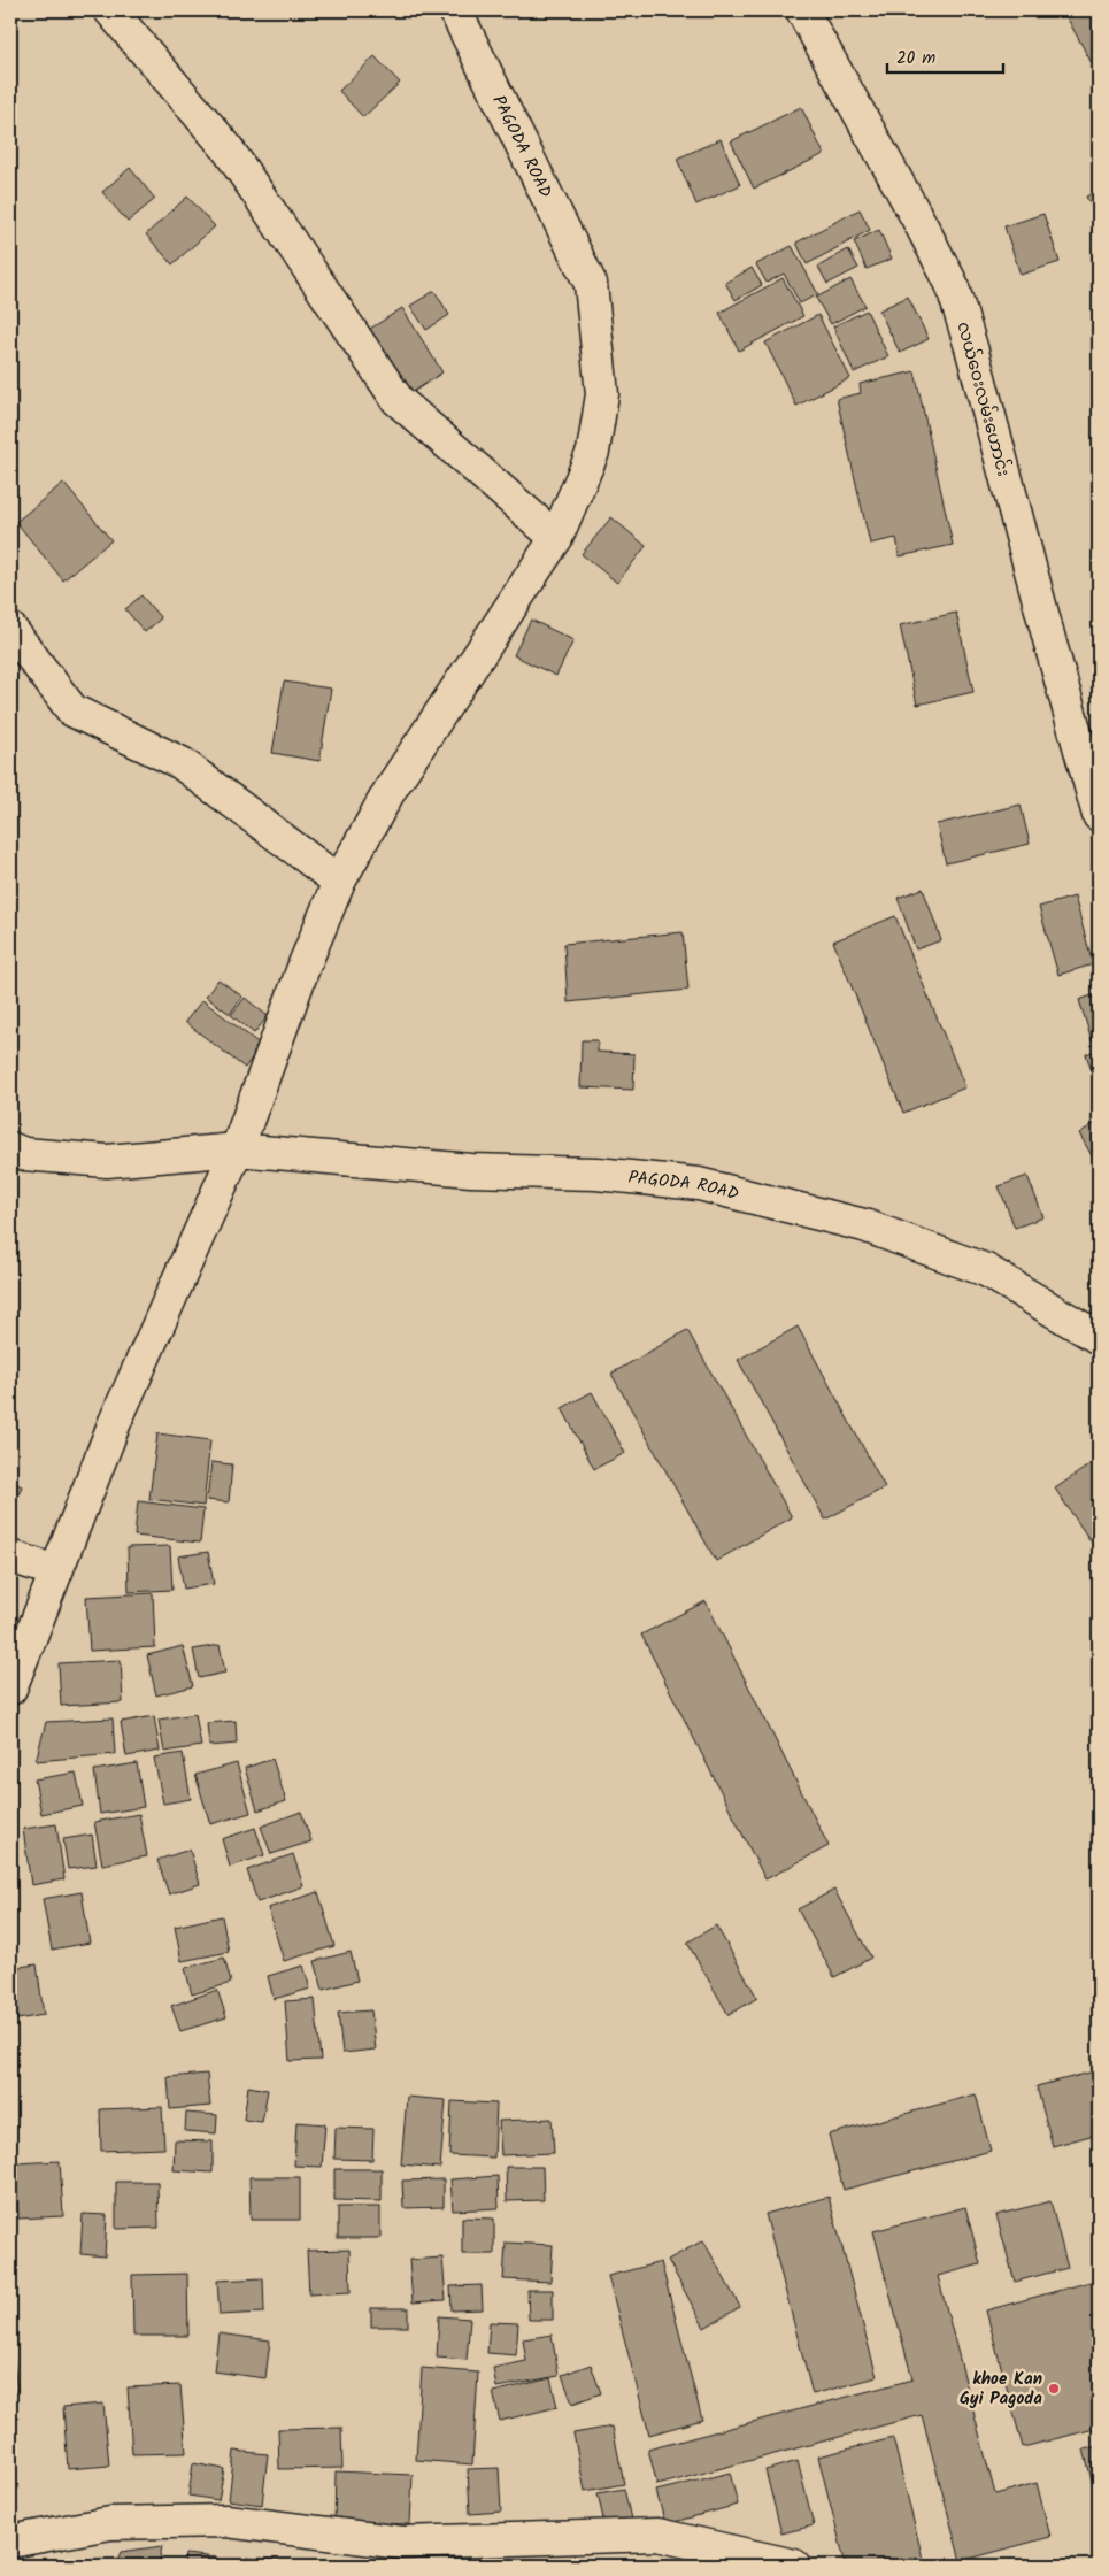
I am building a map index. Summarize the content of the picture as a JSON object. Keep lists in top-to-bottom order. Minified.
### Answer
{"streets":{"street":["PAGODA ROAD","လယ်ဝေးလမ်းဟောင်း"]},"places":["khoe Kan Gyi Pagoda"],"scale_bar":"20 m"}
